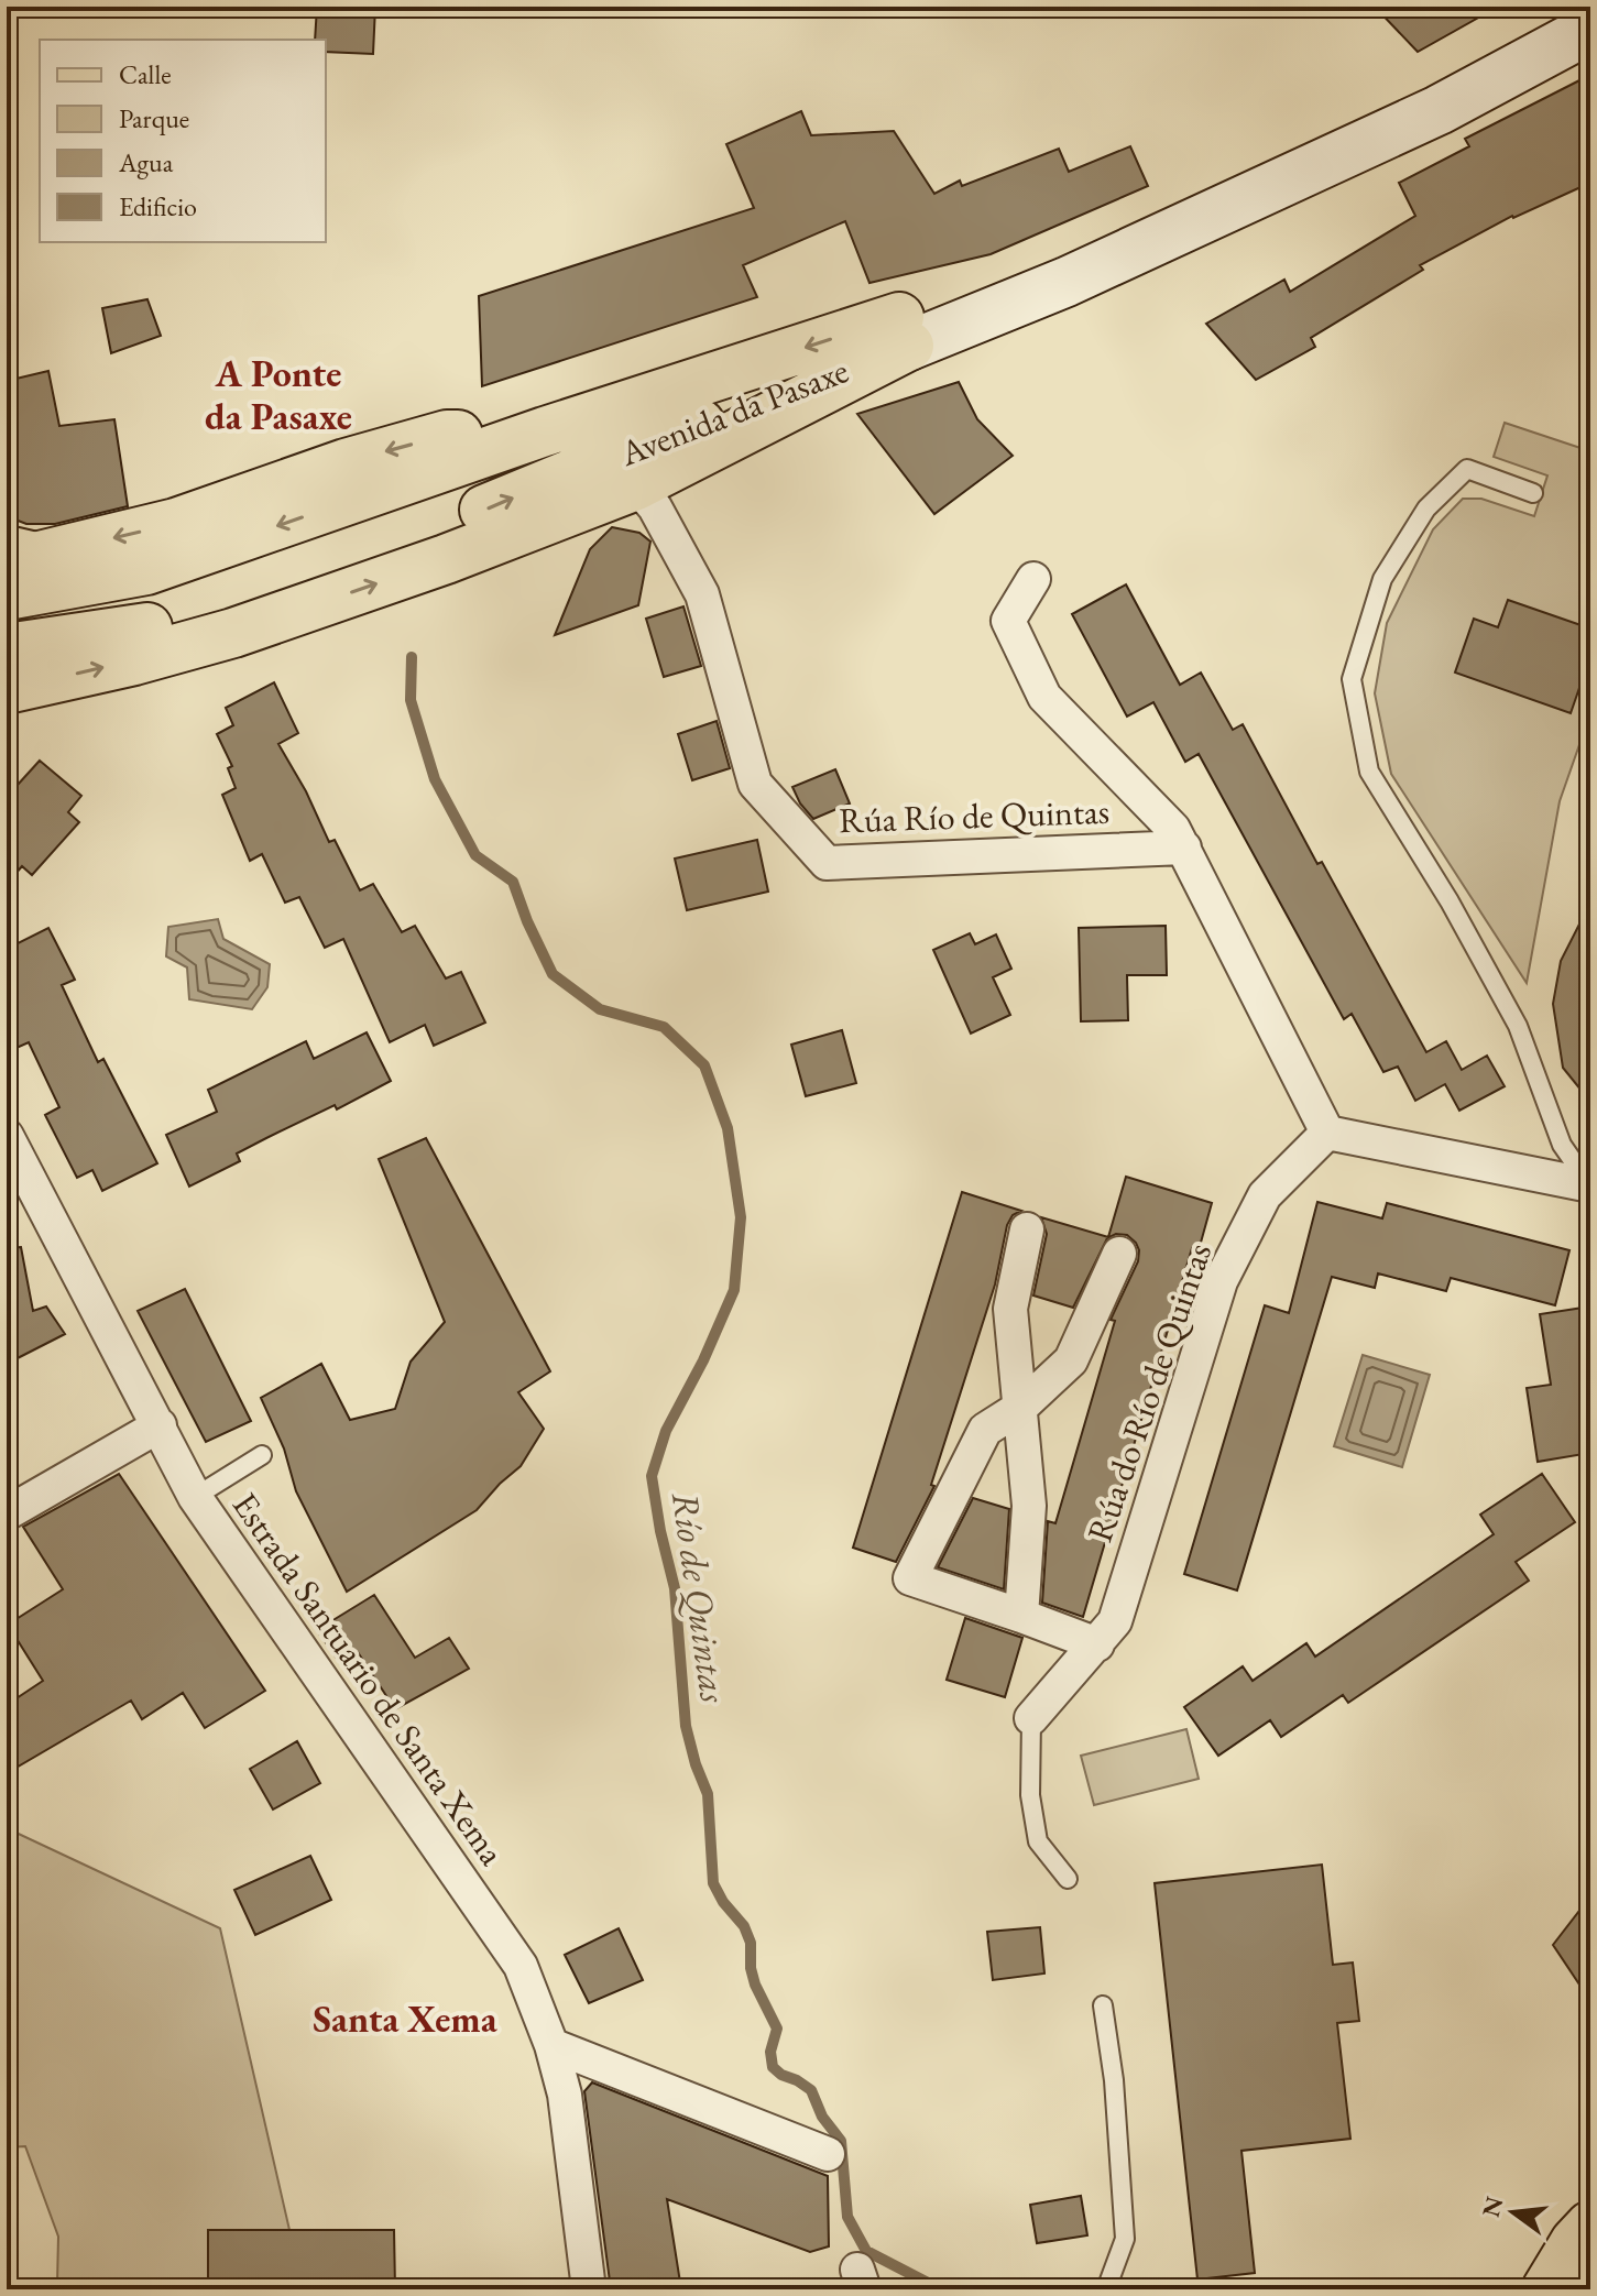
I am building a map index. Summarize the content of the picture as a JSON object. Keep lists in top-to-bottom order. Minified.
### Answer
{"streets":{"main road":["Avenida da Pasaxe"],"street":["Rúa Río de Quintas","Rúa do Río de Quintas","Estrada Santuario de Santa Xema"]},"crossings":[["Rúa Río de Quintas","Rúa do Río de Quintas"]],"districts":["A Ponte da Pasaxe","Santa Xema"],"water":["Río de Quintas"],"legend":["Calle","Parque","Agua","Edificio"],"north":"left"}
